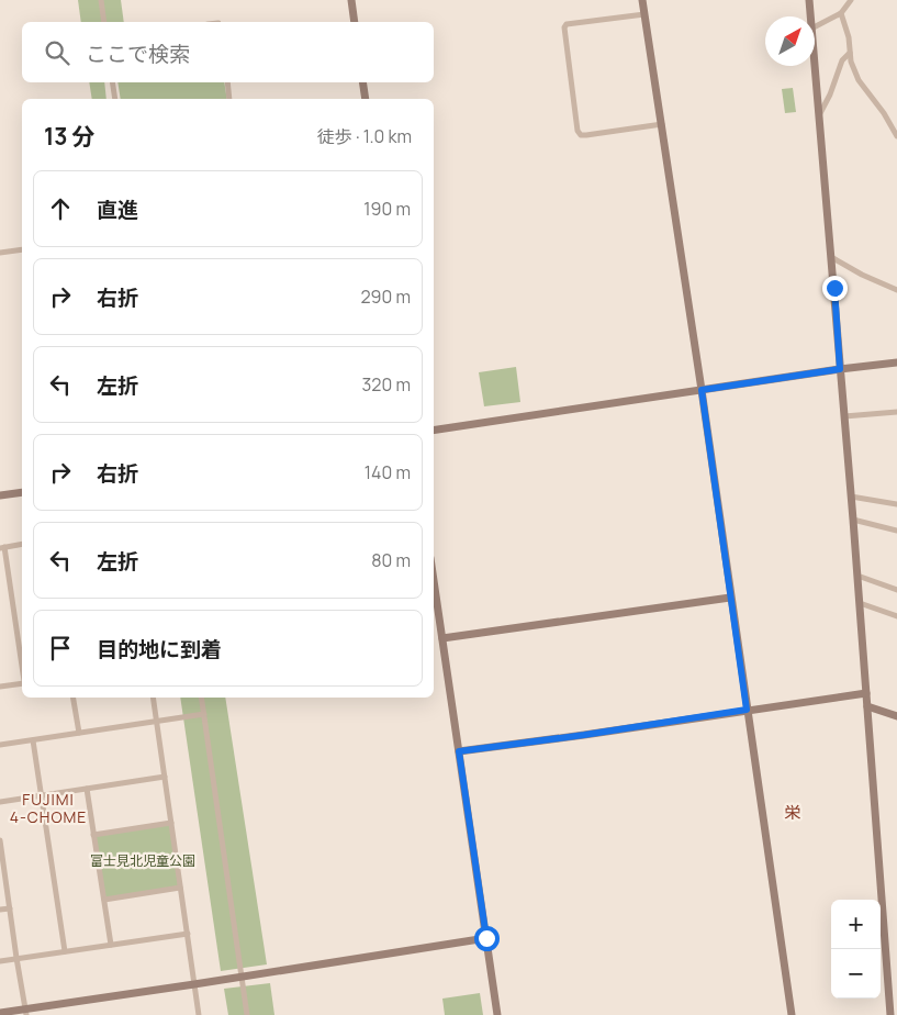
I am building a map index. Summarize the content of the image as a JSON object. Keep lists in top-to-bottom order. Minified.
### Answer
{"districts":["FUJIMI 4-CHOME","栄"],"parks":["富士見北児童公園"],"north":"top right","page":{"search":"ここで検索","heading":["13 分","徒歩 · 1.0 km"],"list":[["直進","190 m"],["右折","290 m"],["左折","320 m"],["右折","140 m"],["左折","80 m"],"目的地に到着"],"map_buttons":["+","−"]}}
